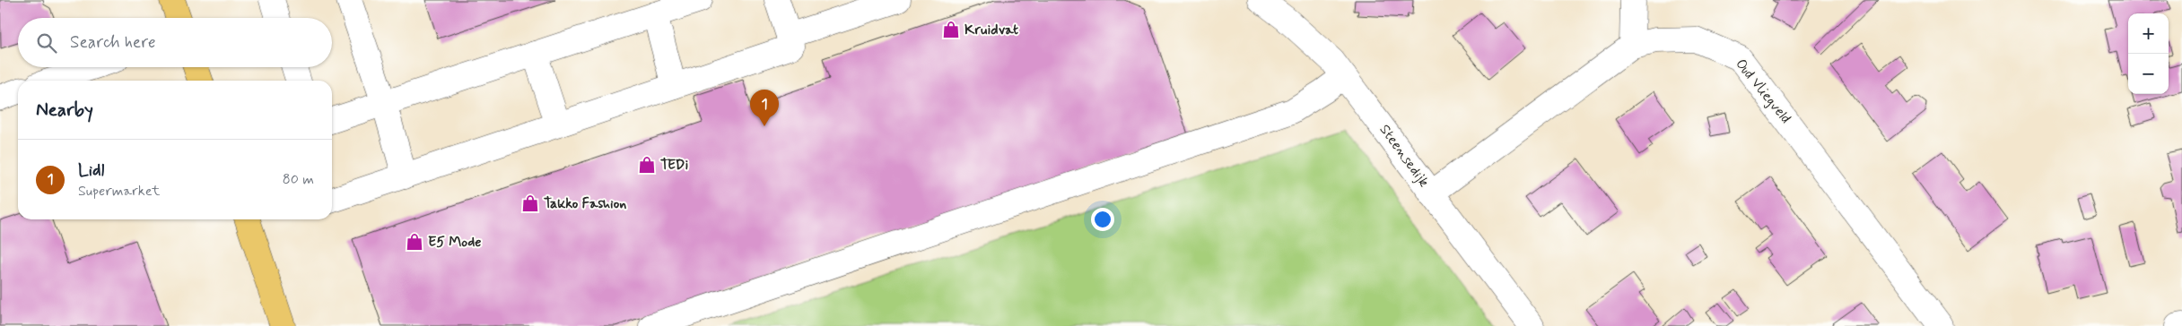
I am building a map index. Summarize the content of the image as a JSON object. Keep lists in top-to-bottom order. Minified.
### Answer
{"streets":{"street":["Oud Vliegveld","Steensedijk"]},"crossings":[["Oud Vliegveld","Steensedijk"]],"places":{"shop":["Kruidvat","TEDi","Takko Fashion","E5 Mode"]},"page":{"map_buttons":["+","−"],"search":"Search here","heading":"Nearby","pins":"1","list":[{"mark":"1","name":"Lidl","note":"Supermarket","value":"80 m"}]}}
